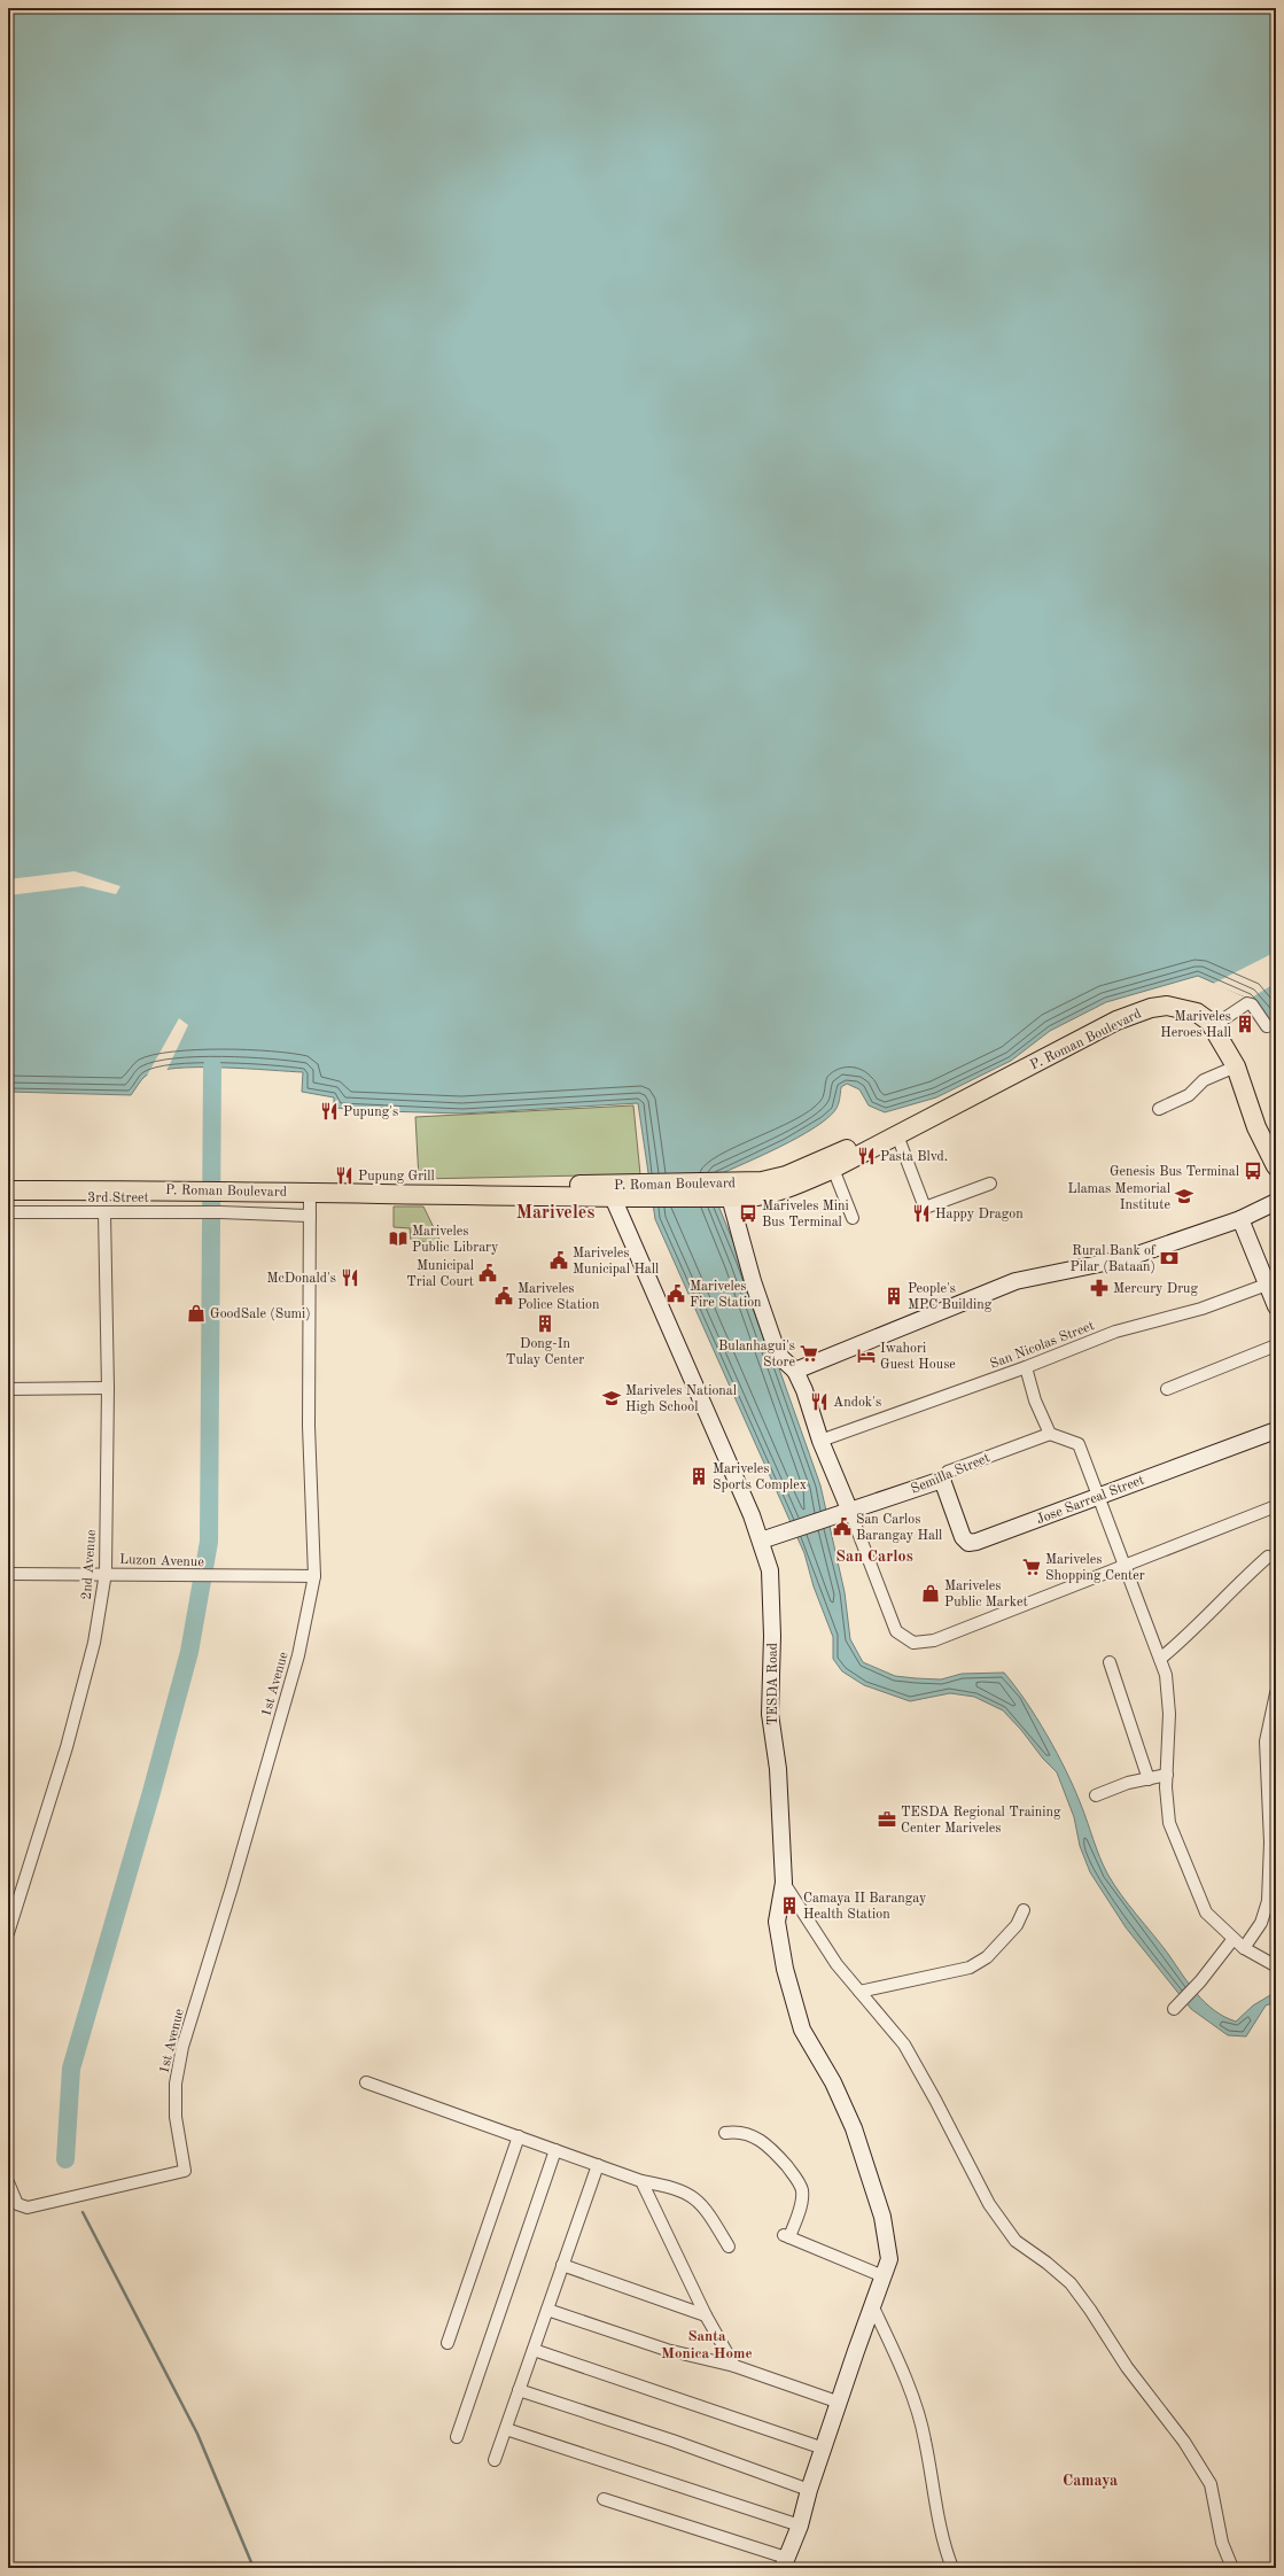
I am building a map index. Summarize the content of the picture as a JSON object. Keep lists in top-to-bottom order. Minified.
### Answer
{"streets":{"main road":["P. Roman Boulevard"],"street":["3rd Street","San Nicolas Street","Semilla Street","Jose Sarreal Street","Luzon Avenue","2nd Avenue","1st Avenue","TESDA Road"]},"crossings":[["P. Roman Boulevard","1st Avenue"],["P. Roman Boulevard","TESDA Road"],["3rd Street","2nd Avenue"],["3rd Street","1st Avenue"],["Semilla Street","Jose Sarreal Street"],["Semilla Street","TESDA Road"],["Luzon Avenue","2nd Avenue"],["Luzon Avenue","1st Avenue"]],"districts":["Mariveles","San Carlos","Santa Monica Home","Camaya"],"places":{"building":["Mariveles Heroes Hall","People's MPC Building","Dong-In Tulay Center","Mariveles Sports Complex","Camaya II Barangay Health Station"],"restaurant":["Pupung's","Pasta Blvd.","Pupung Grill","Happy Dragon","McDonald's","Andok's"],"bus stop":["Genesis Bus Terminal","Mariveles Mini Bus Terminal"],"school or university":["Llamas Memorial Institute","Mariveles National High School"],"library":["Mariveles Public Library"],"bank":["Rural Bank of Pilar (Bataan)"],"public building":["Mariveles Municipal Hall","Municipal Trial Court","Mariveles Fire Station","Mariveles Police Station","San Carlos Barangay Hall"],"pharmacy":["Mercury Drug"],"shop":["GoodSale (Sumi)","Mariveles Public Market"],"supermarket":["Bulanhagui's Store","Mariveles Shopping Center"],"hotel":["Iwahori Guest House"],"office":["TESDA Regional Training Center Mariveles"]}}
